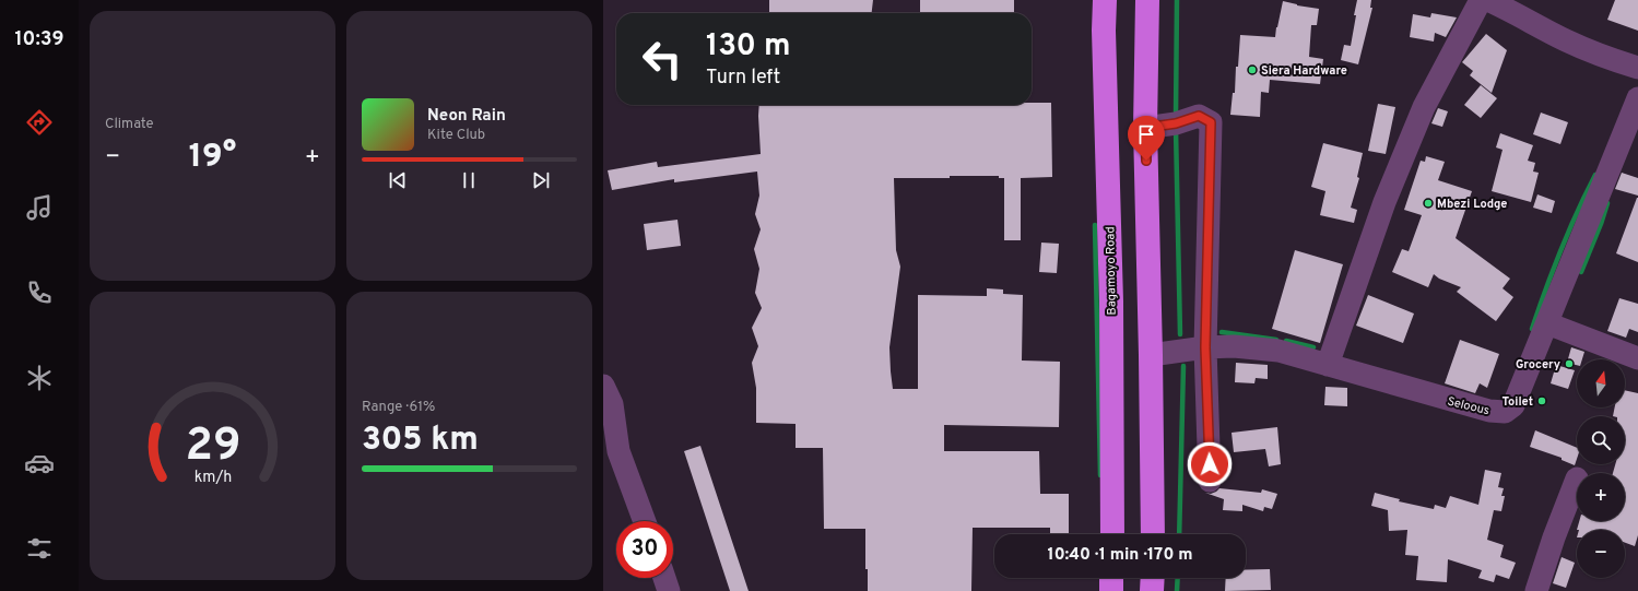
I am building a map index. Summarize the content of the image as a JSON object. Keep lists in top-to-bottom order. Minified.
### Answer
{"streets":{"highway":["Bagamoyo Road"],"street":["Seloous"]},"places":["Siera Hardware","Mbezi Lodge","Grocery","Toilet"],"north":"top","page":{"tabs":"10:39","tile":["Climate",["Range · 61%","305 km"]],"turn":["130 m","Turn left"],"song":["Neon Rain","Kite Club"],"heat":["−","19°","+"],"map_buttons":["+","−"],"limit":"30","trip":"10:40 · 1 min · 170 m","gauge":["29","km/h"]}}
